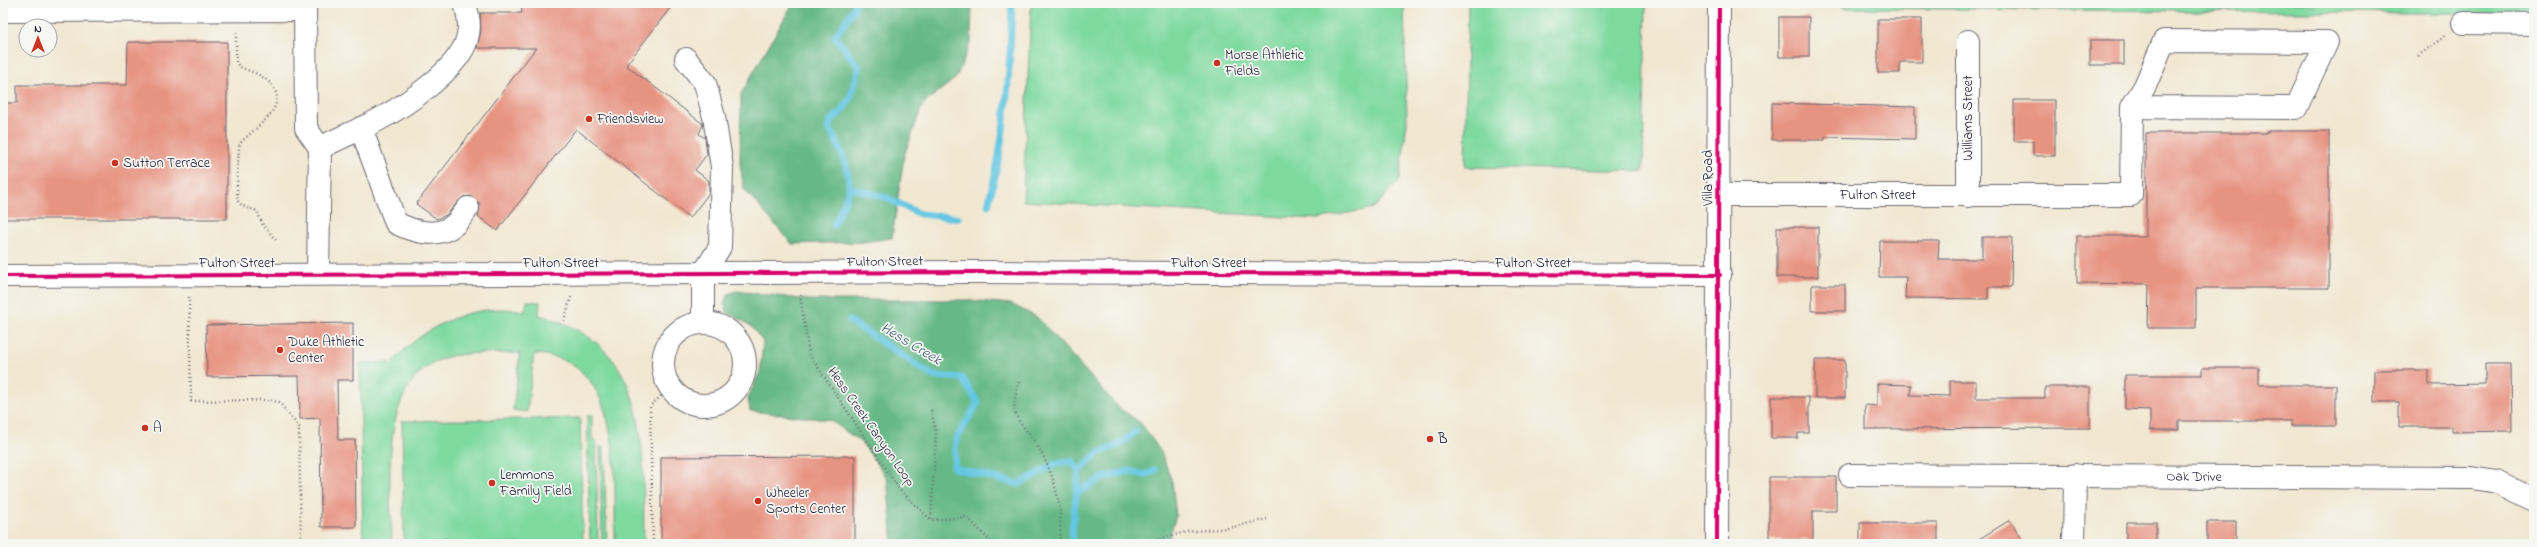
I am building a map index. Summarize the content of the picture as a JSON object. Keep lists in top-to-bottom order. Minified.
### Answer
{"streets":{"street":["Williams Street","Villa Road","Fulton Street","Oak Drive"],"path":["Hess Creek Canyon Loop"]},"crossings":[["Williams Street","Fulton Street"],["Villa Road","Fulton Street"]],"water":["Hess Creek"],"places":["Morse Athletic Fields","Friendsview","Sutton Terrace","Duke Athletic Center","A","B","Lemmons Family Field","Wheeler Sports Center"],"north":"top"}
